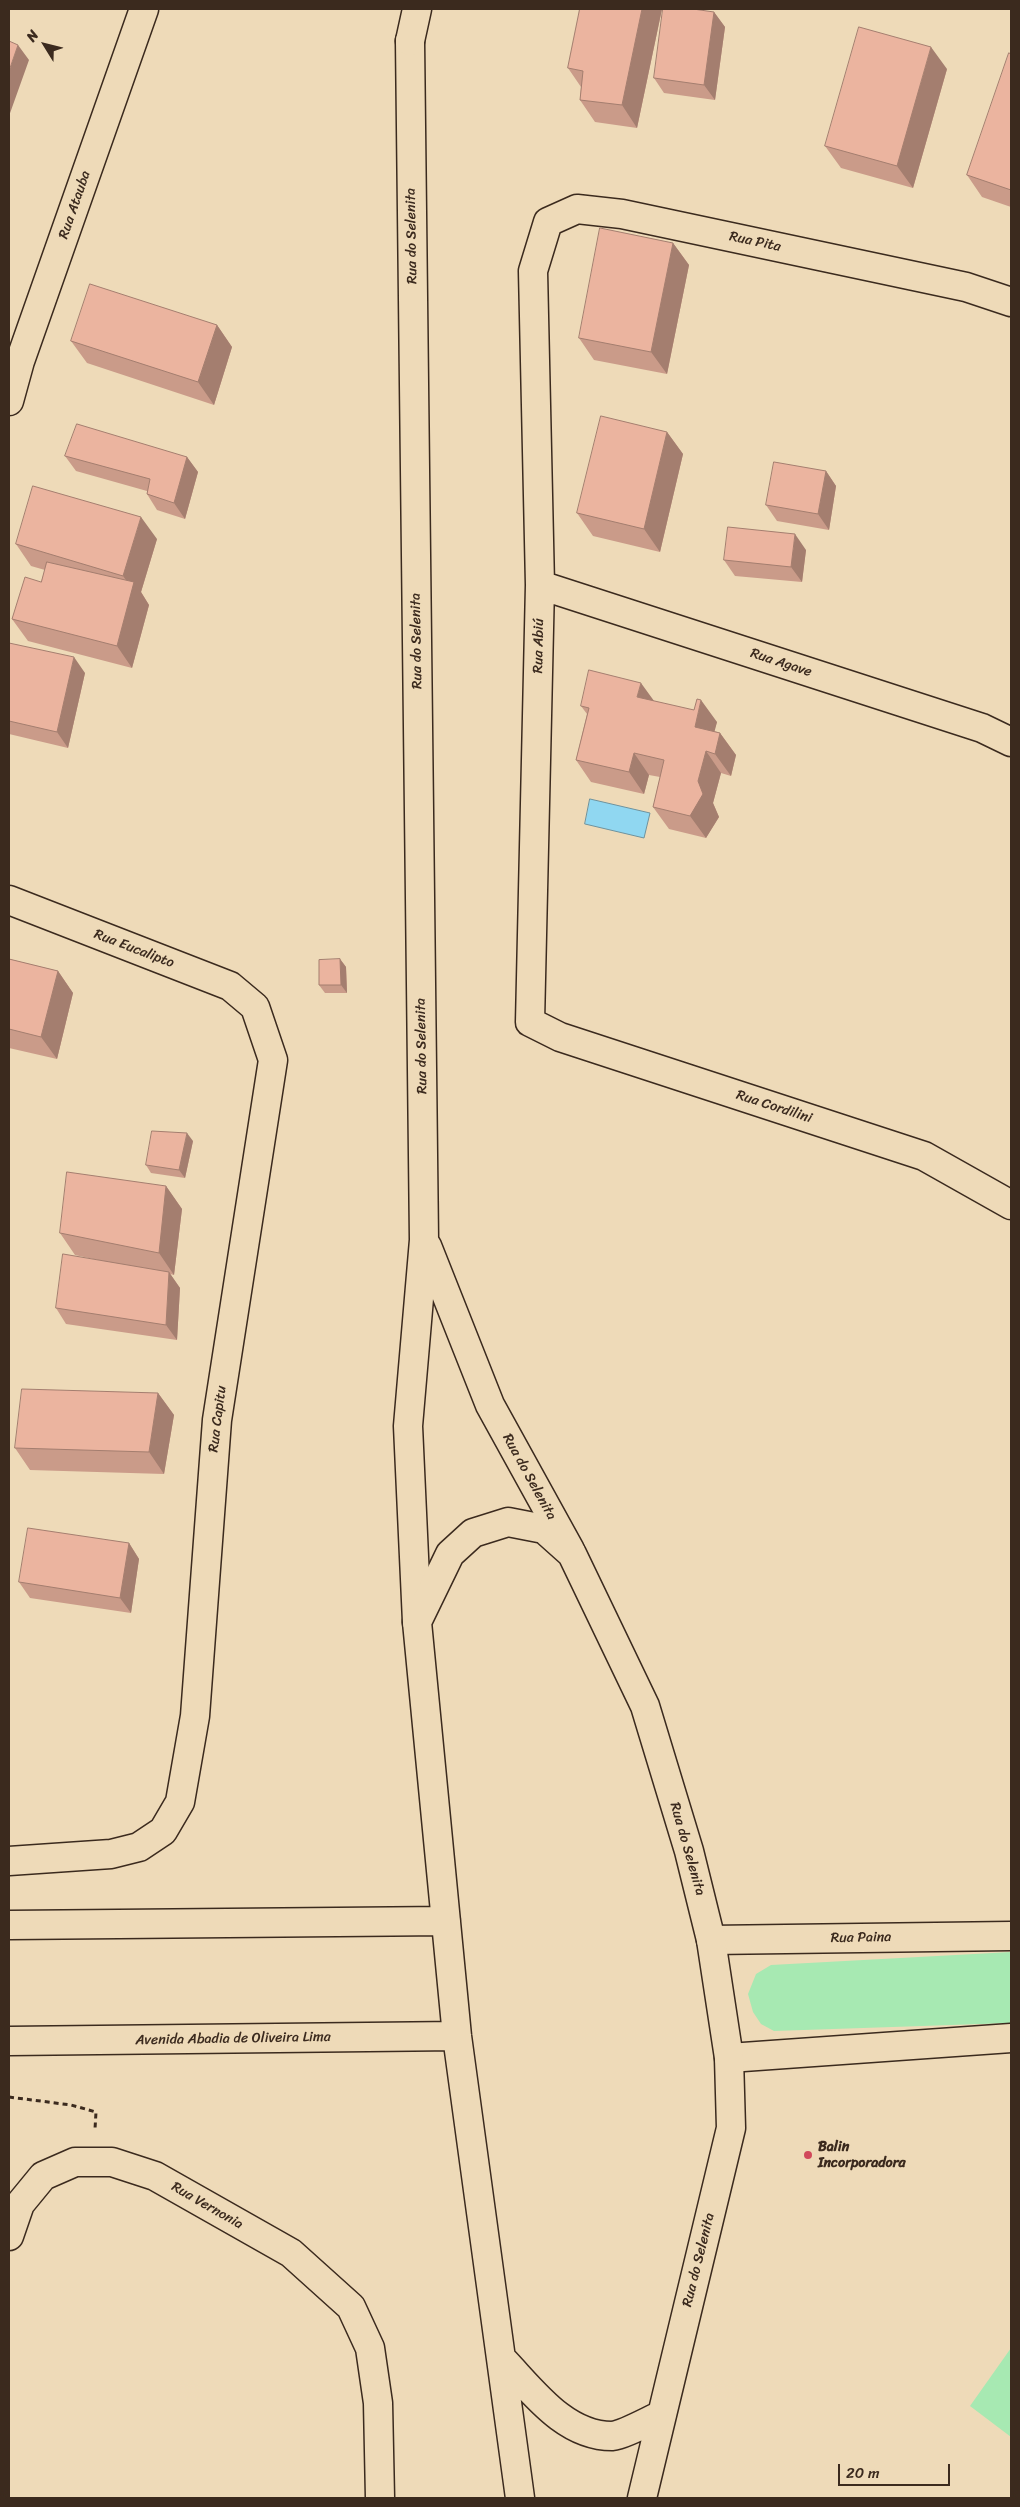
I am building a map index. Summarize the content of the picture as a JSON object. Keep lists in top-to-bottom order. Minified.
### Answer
{"streets":{"main road":["Rua Atauba","Rua do Selenita","Rua Pita","Rua Abiú","Rua Agave","Rua Eucalipto","Rua Cordilini","Rua Capitu","Rua Paina","Avenida Abadia de Oliveira Lima","Rua Vernonia"]},"crossings":[["Rua do Selenita","Rua Paina"],["Rua do Selenita","Avenida Abadia de Oliveira Lima"],["Rua Pita","Rua Abiú"],["Rua Abiú","Rua Agave"],["Rua Abiú","Rua Cordilini"],["Rua Eucalipto","Rua Capitu"]],"places":["Balin Incorporadora"],"scale_bar":"20 m","north":"top left"}
